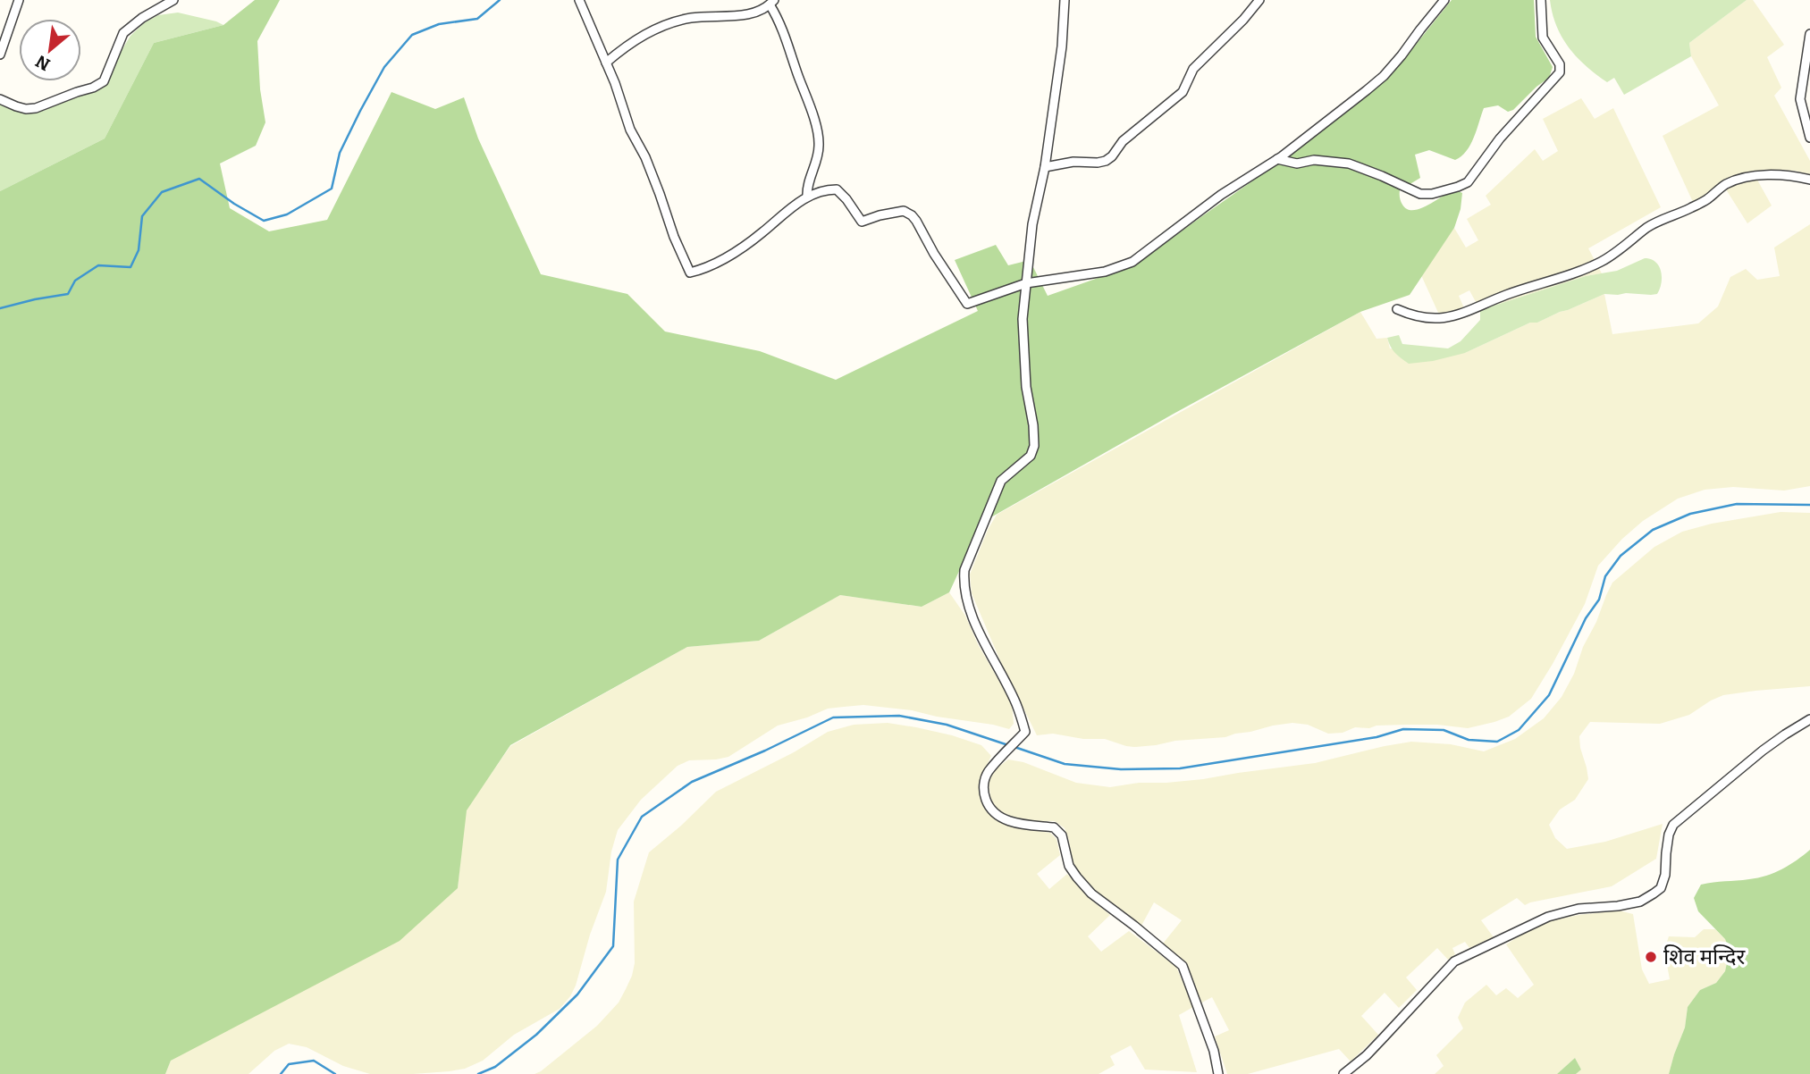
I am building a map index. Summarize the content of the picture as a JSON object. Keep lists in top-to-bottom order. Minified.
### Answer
{"places":["शिव मन्दिर"],"north":"bottom left"}
